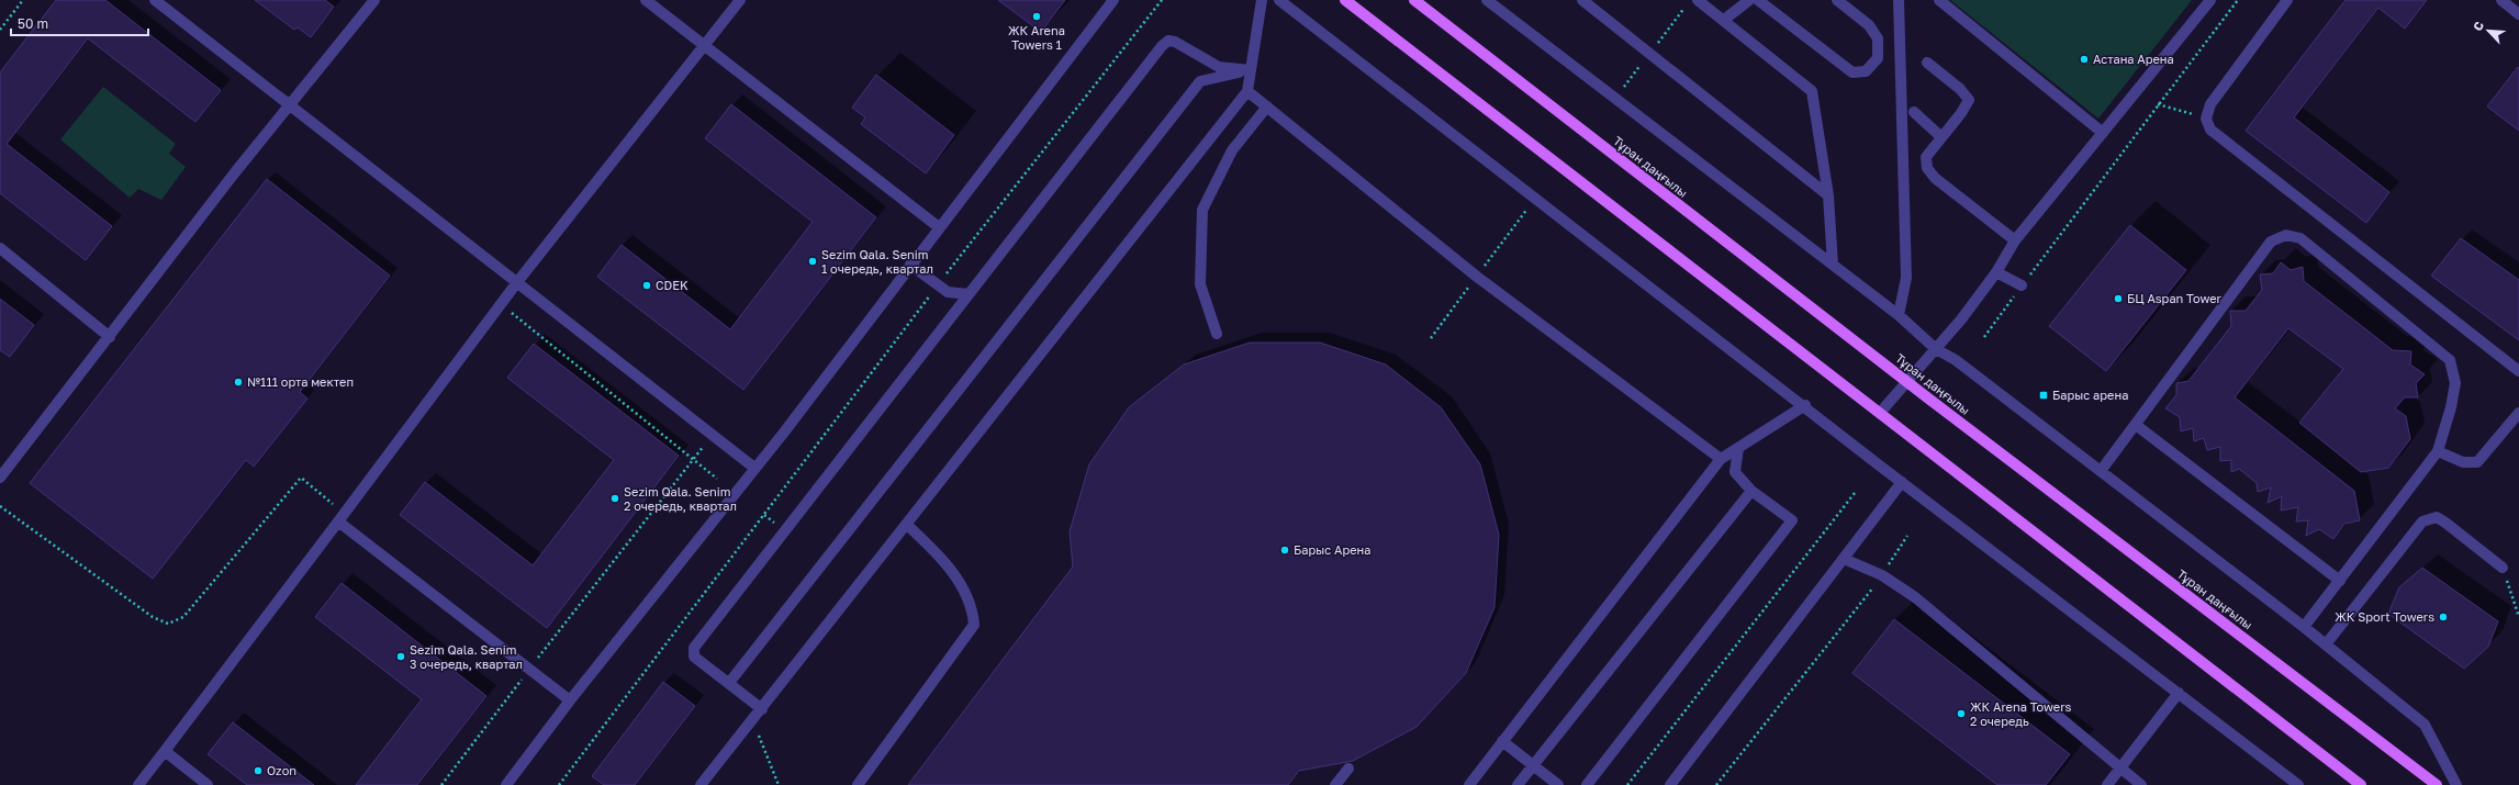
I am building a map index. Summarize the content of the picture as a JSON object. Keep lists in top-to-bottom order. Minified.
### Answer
{"streets":{"main road":["Тұран даңғылы"]},"places":{"other":["ЖК Arena Towers 1","Астана Арена","Sezim Qala. Senim 1 очередь, квартал","CDEK","БЦ Aspan Tower","№111 орта мектеп","Sezim Qala. Senim 2 очередь, квартал","Барыс Арена","ЖК Sport Towers","Sezim Qala. Senim 3 очередь, квартал","ЖК Arena Towers 2 очередь","Ozon"],"transit":["Барыс арена"]},"scale_bar":"50 m","north":"top left"}
